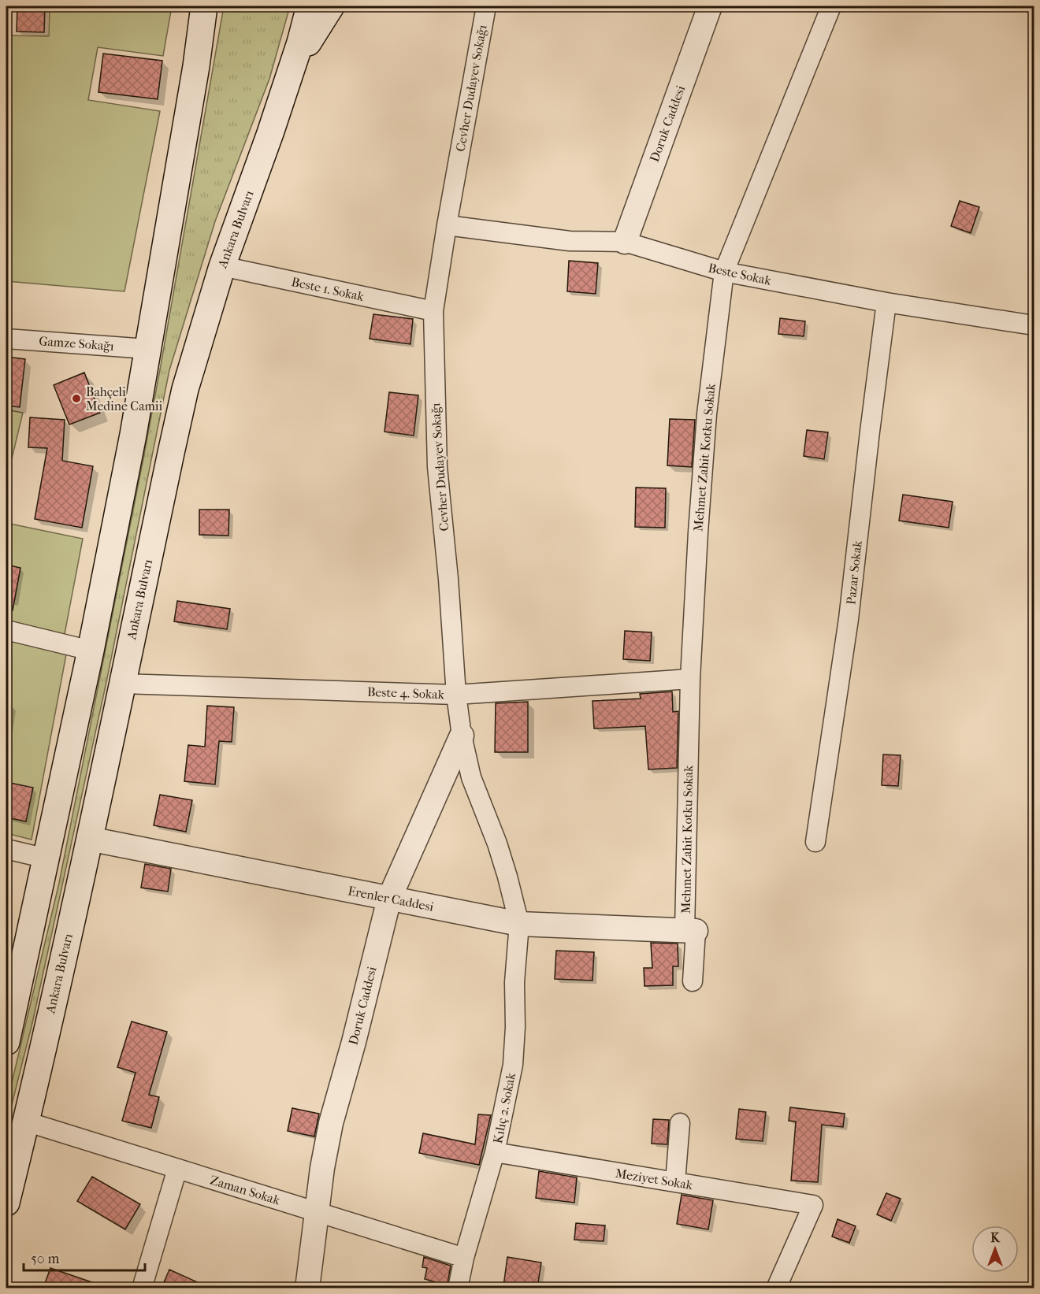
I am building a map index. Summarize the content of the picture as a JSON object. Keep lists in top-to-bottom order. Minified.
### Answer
{"streets":{"main road":["Ankara Bulvarı"],"street":["Cevher Dudayev Sokağı","Doruk Caddesi","Beste Sokak","Beste 1. Sokak","Gamze Sokağı","Mehmet Zahit Kotku Sokak","Pazar Sokak","Beste 4. Sokak","Erenler Caddesi","Kılıç 2. Sokak","Meziyet Sokak","Zaman Sokak"]},"crossings":[["Cevher Dudayev Sokağı","Doruk Caddesi"],["Cevher Dudayev Sokağı","Beste Sokak"],["Cevher Dudayev Sokağı","Beste 1. Sokak"],["Cevher Dudayev Sokağı","Beste 4. Sokak"],["Cevher Dudayev Sokağı","Erenler Caddesi"],["Cevher Dudayev Sokağı","Kılıç 2. Sokak"],["Doruk Caddesi","Beste Sokak"],["Doruk Caddesi","Erenler Caddesi"],["Doruk Caddesi","Zaman Sokak"],["Ankara Bulvarı","Beste 1. Sokak"],["Ankara Bulvarı","Beste 4. Sokak"],["Ankara Bulvarı","Erenler Caddesi"],["Ankara Bulvarı","Zaman Sokak"],["Beste Sokak","Mehmet Zahit Kotku Sokak"],["Beste Sokak","Pazar Sokak"],["Mehmet Zahit Kotku Sokak","Beste 4. Sokak"],["Mehmet Zahit Kotku Sokak","Erenler Caddesi"],["Erenler Caddesi","Kılıç 2. Sokak"],["Kılıç 2. Sokak","Meziyet Sokak"],["Kılıç 2. Sokak","Zaman Sokak"]],"places":["Bahçeli Medine Camii"],"scale_bar":"50 m","north":"top"}
